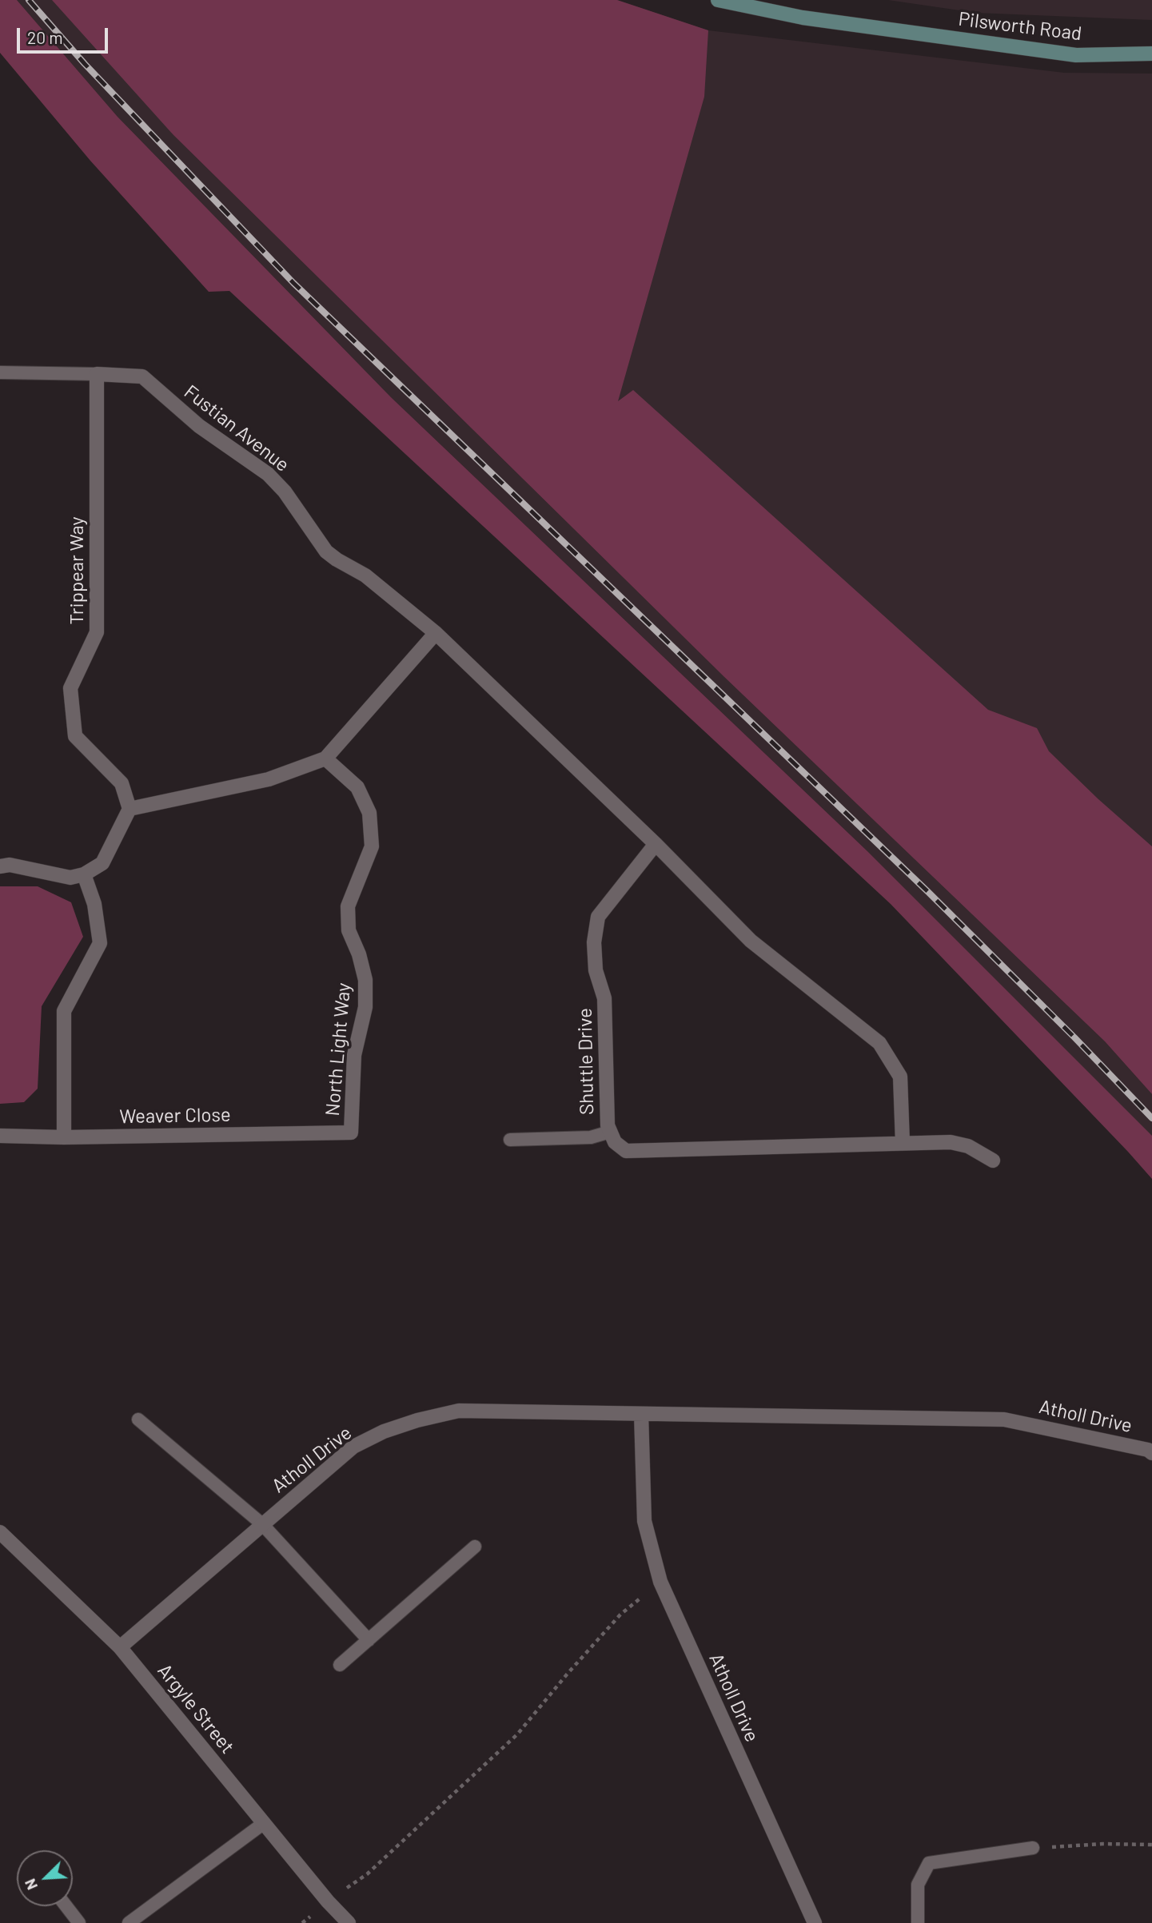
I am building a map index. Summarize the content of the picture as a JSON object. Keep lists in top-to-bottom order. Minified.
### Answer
{"streets":{"street":["Pilsworth Road","Fustian Avenue","Trippear Way","North Light Way","Shuttle Drive","Weaver Close","Atholl Drive","Argyle Street"]},"crossings":[["Fustian Avenue","Trippear Way"],["North Light Way","Weaver Close"],["Atholl Drive","Argyle Street"]],"scale_bar":"20 m","north":"bottom left"}
